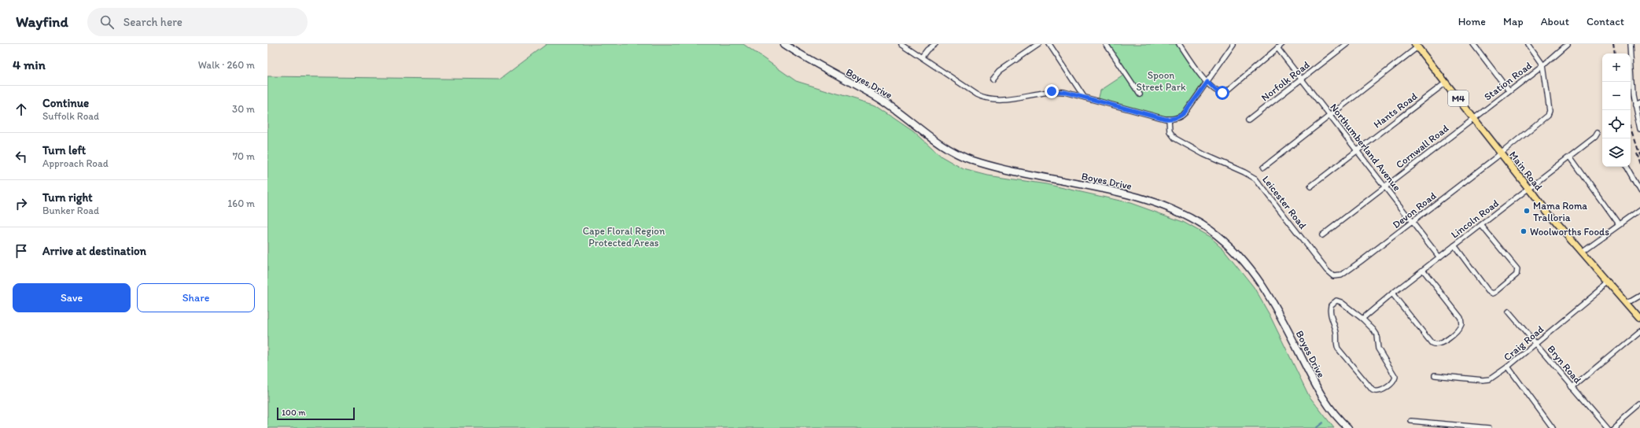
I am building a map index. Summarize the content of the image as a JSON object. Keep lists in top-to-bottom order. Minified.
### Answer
{"streets":{"main road":["Boyes Drive","M4","Main Road"],"street":["Norfolk Road","Station Road","Hants Road","Cornwall Road","Northumberland Avenue","Leicester Road","Devon Road","Lincoln Road","Craig Road","Bryn Road"]},"crossings":[["Norfolk Road","Northumberland Avenue"],["Station Road","Cornwall Road"],["Station Road","Main Road"],["Station Road","Devon Road"],["Hants Road","Northumberland Avenue"],["Hants Road","Main Road"],["Cornwall Road","Northumberland Avenue"],["Cornwall Road","Main Road"],["Northumberland Avenue","Devon Road"],["Northumberland Avenue","Lincoln Road"],["Main Road","Devon Road"],["Main Road","Lincoln Road"],["Main Road","Craig Road"],["Leicester Road","Devon Road"],["Craig Road","Bryn Road"]],"parks":["Spoon Street Park","Cape Floral Region Protected Areas"],"places":["Mama Roma Tralloria","Woolworths Foods"],"scale_bar":"100 m","page":{"header":"Wayfind","search":"Search here","nav":["Home","Map","About","Contact"],"heading":["4 min","Walk · 260 m"],"map_buttons":["+","−"],"list":[["Continue","Suffolk Road","30 m"],["Turn left","Approach Road","70 m"],["Turn right","Bunker Road","160 m"],"Arrive at destination"],"buttons":["Save","Share"],"scale":"100 m"}}
